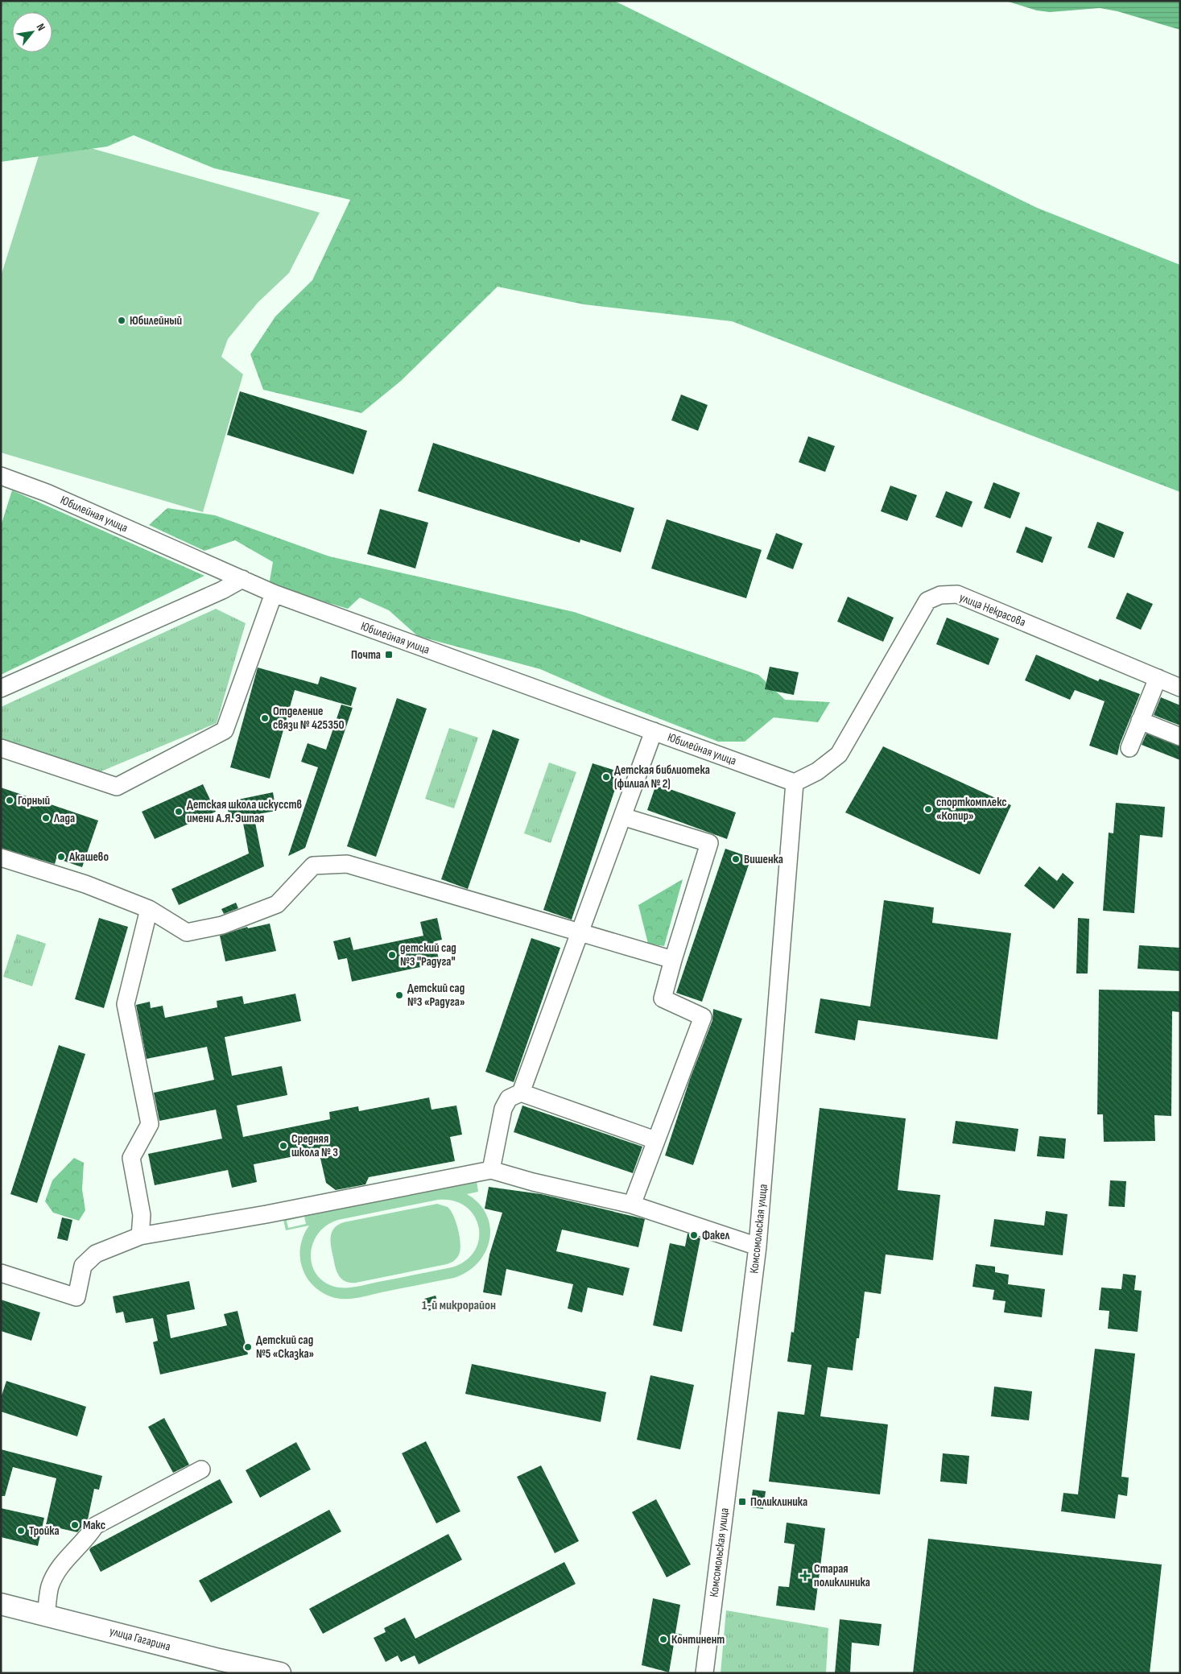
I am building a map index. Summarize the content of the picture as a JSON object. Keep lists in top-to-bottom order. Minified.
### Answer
{"streets":{"main road":["улица Гагарина"],"street":["Юбилейная улица","улица Некрасова","Комсомольская улица"]},"crossings":[["Юбилейная улица","улица Некрасова"],["Юбилейная улица","Комсомольская улица"],["улица Некрасова","Комсомольская улица"]],"districts":["1-й микрорайон"],"places":{"other":["Юбилейный","Отделение связи № 425350","Детская библиотека (филиал № 2)","Горный","спорткомплекс «Копир»","Детская школа искусств имени А.Я. Эшпая","Лада","Акашево","Вишенка","детский сад №3 \"Радуга\"","Детский сад №3 «Радуга»","Средняя школа № 3","Факел","Детский сад №5 «Сказка»","Макс","Тройка","Континент"],"transit":["Почта","Поликлиника"],"health":["Старая поликлиника"]},"north":"top right"}
